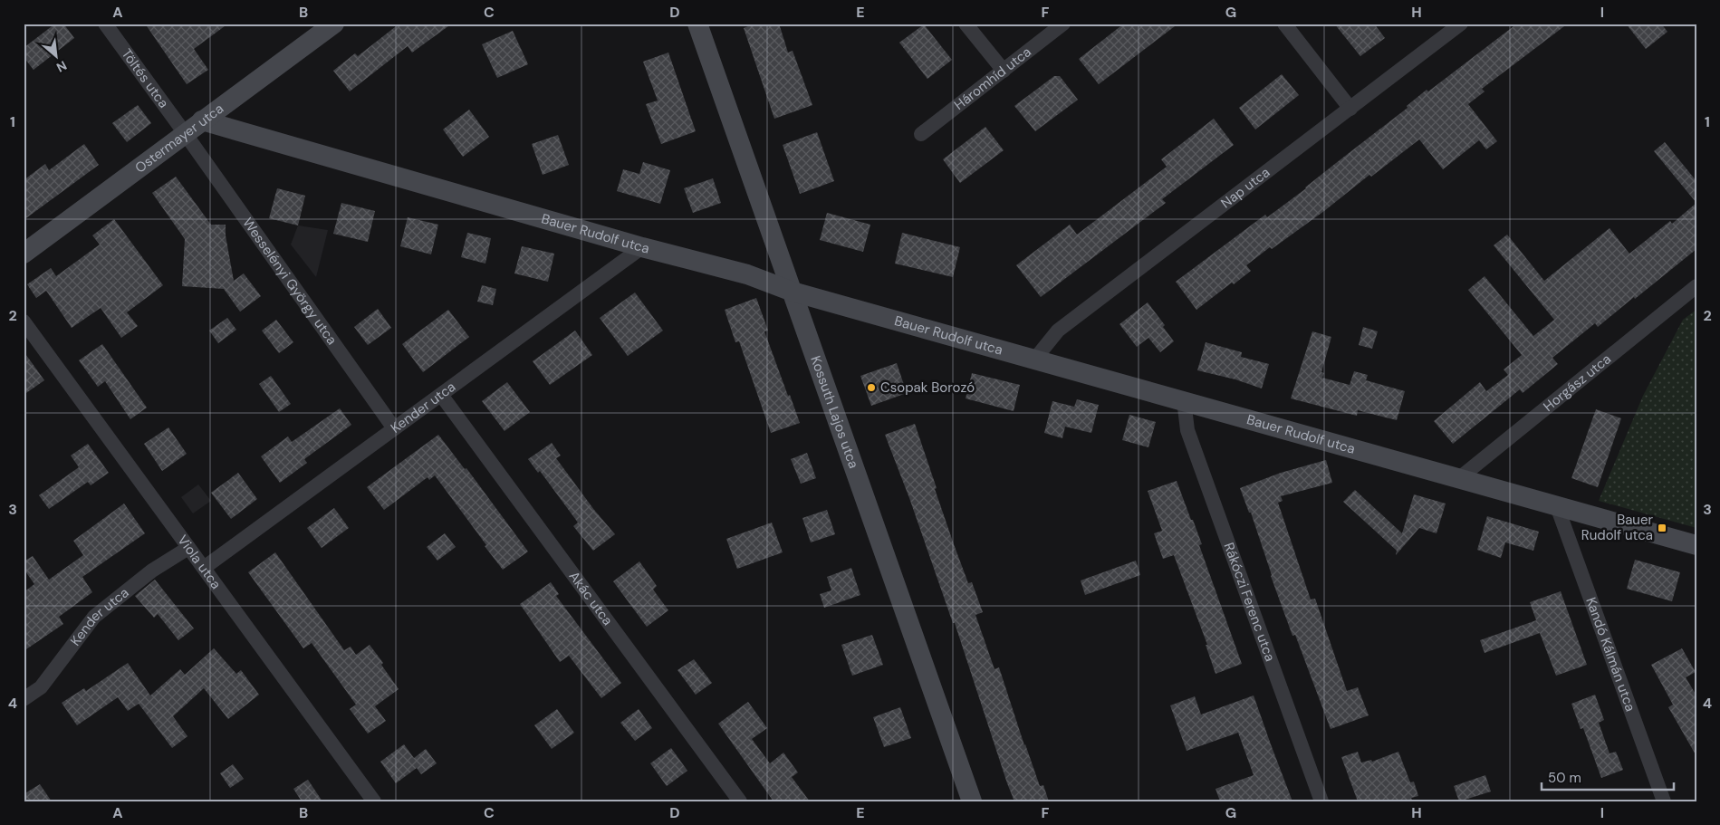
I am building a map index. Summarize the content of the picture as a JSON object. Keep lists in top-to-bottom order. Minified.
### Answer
{"streets":{"street":["Töltés utca","Háromhíd utca","Ostermayer utca","Nap utca","Bauer Rudolf utca","Wesselényi György utca","Horgász utca","Kender utca","Kossuth Lajos utca","Viola utca","Akác utca","Rákóczi Ferenc utca","Kandó Kálmán utca"]},"crossings":[["Töltés utca","Ostermayer utca"],["Töltés utca","Wesselényi György utca"],["Ostermayer utca","Bauer Rudolf utca"],["Ostermayer utca","Wesselényi György utca"],["Nap utca","Bauer Rudolf utca"],["Bauer Rudolf utca","Horgász utca"],["Bauer Rudolf utca","Kender utca"],["Bauer Rudolf utca","Kossuth Lajos utca"],["Bauer Rudolf utca","Rákóczi Ferenc utca"],["Bauer Rudolf utca","Kandó Kálmán utca"],["Wesselényi György utca","Kender utca"],["Kender utca","Viola utca"],["Kender utca","Akác utca"]],"places":{"other":["Csopak Borozó"],"transit":["Bauer Rudolf utca"]},"scale_bar":"50 m","north":"bottom right","grid":{"columns":["A","B","C","D","E","F","G","H","I"],"rows":["1","2","3","4"]}}
